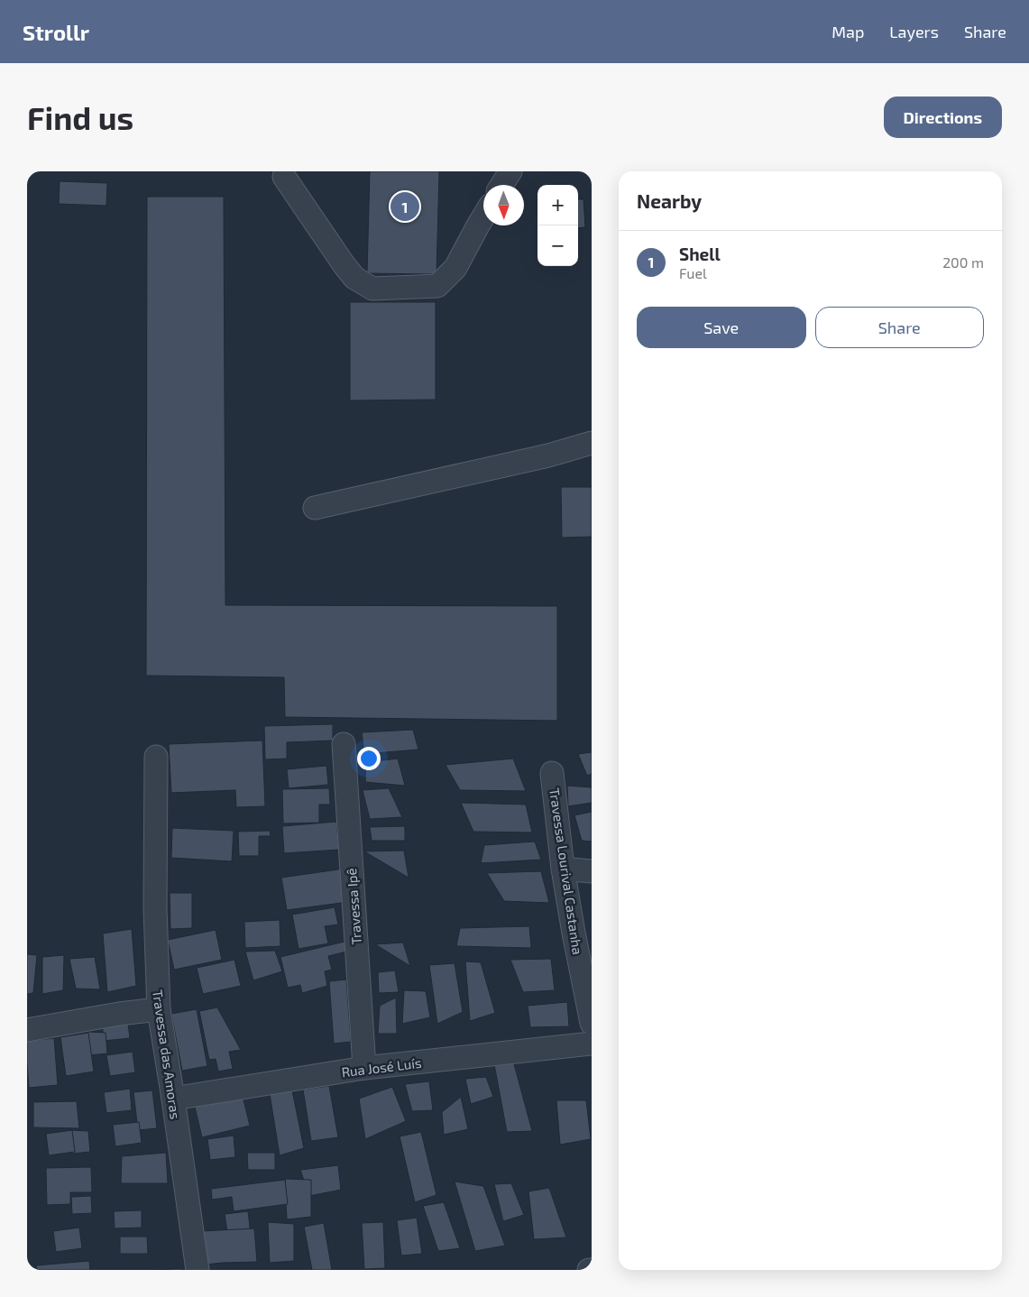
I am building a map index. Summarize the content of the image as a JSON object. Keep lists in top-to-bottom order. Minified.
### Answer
{"streets":{"street":["Travessa Lourival Castanha","Travessa Ipê","Travessa das Amoras","Rua José Luís"]},"crossings":[["Travessa Ipê","Rua José Luís"],["Travessa das Amoras","Rua José Luís"]],"north":"bottom","page":{"header":"Strollr","nav":["Map","Layers","Share"],"buttons":["Directions",["Save","Share"]],"title":"Find us","heading":"Nearby","map_buttons":["+","−"],"pins":"1","list":[{"mark":"1","name":"Shell","note":"Fuel","value":"200 m"}]}}
